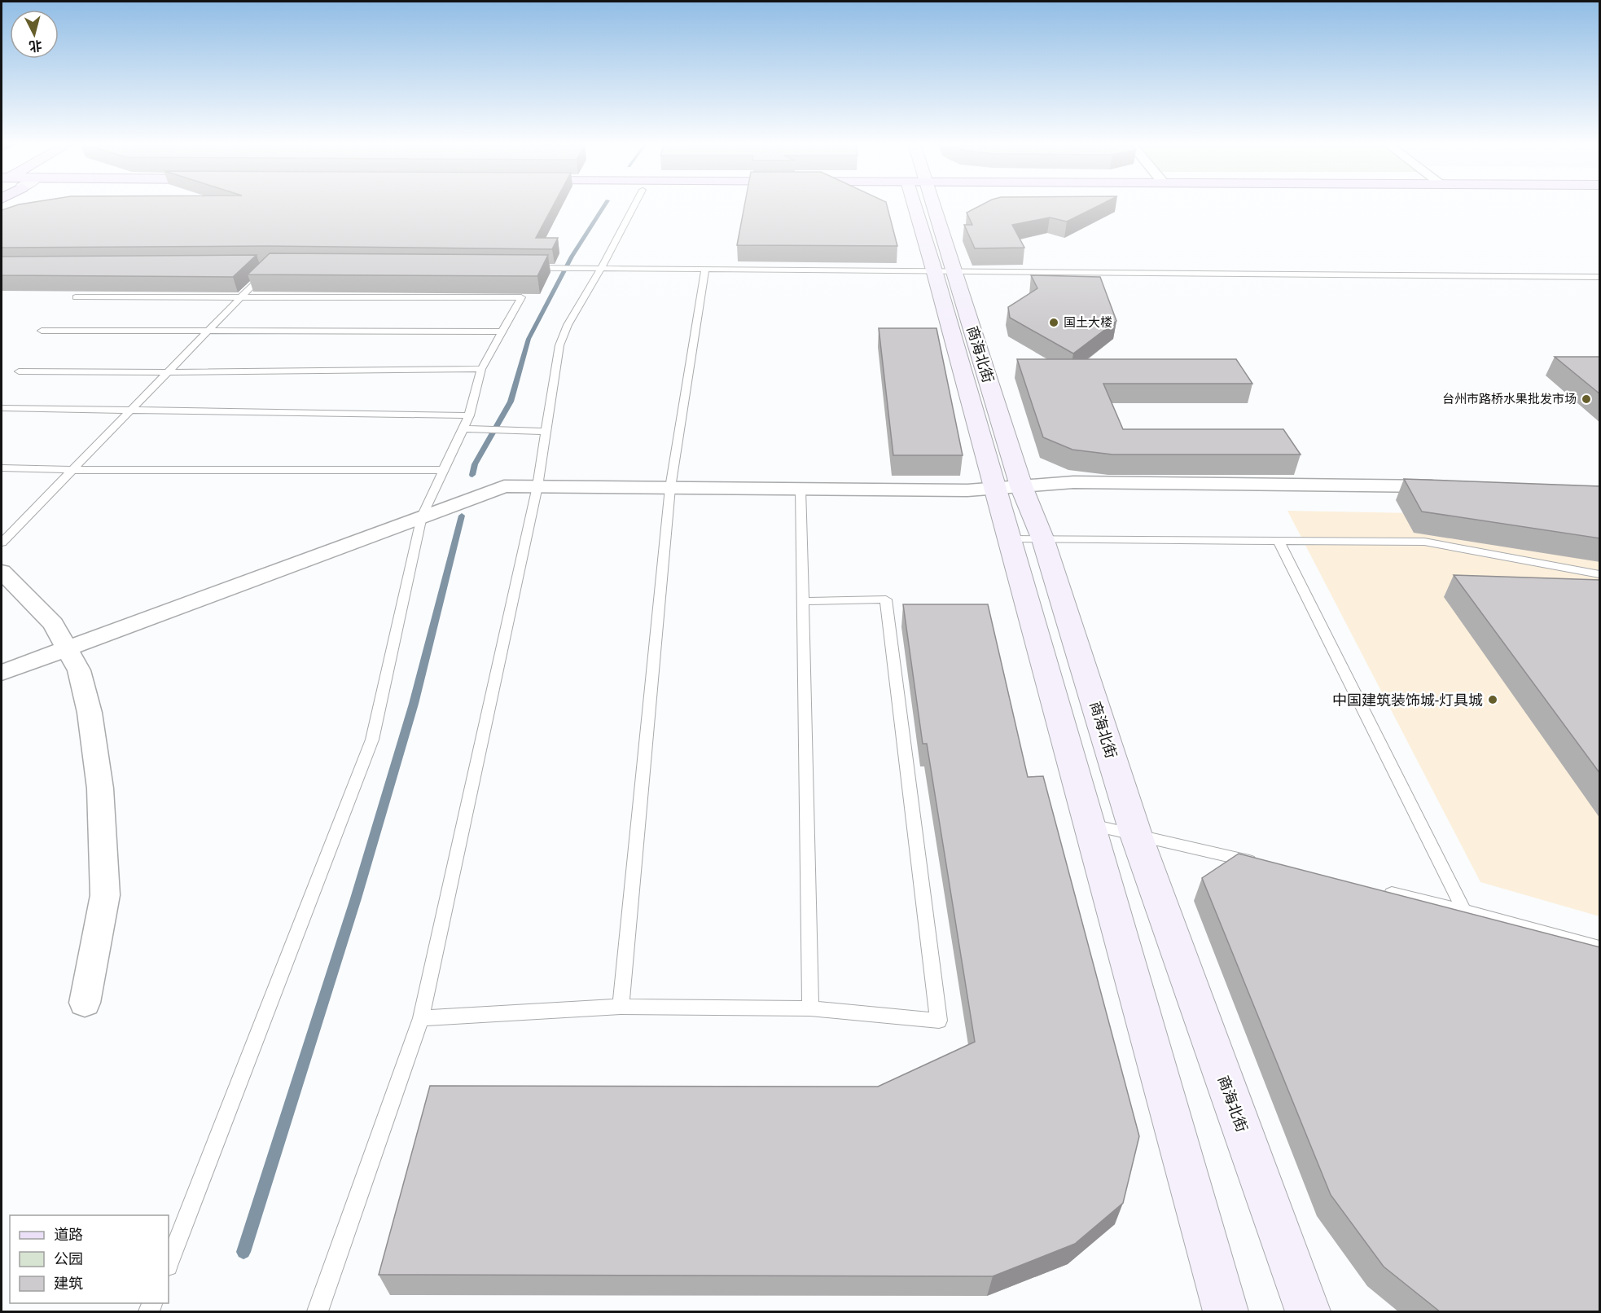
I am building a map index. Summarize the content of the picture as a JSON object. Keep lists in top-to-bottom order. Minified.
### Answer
{"streets":{"main road":["商海北街"]},"places":["国土大楼","台州市路桥水果批发市场","中国建筑装饰城-灯具城"],"legend":["道路","公园","建筑"],"north":"bottom"}
